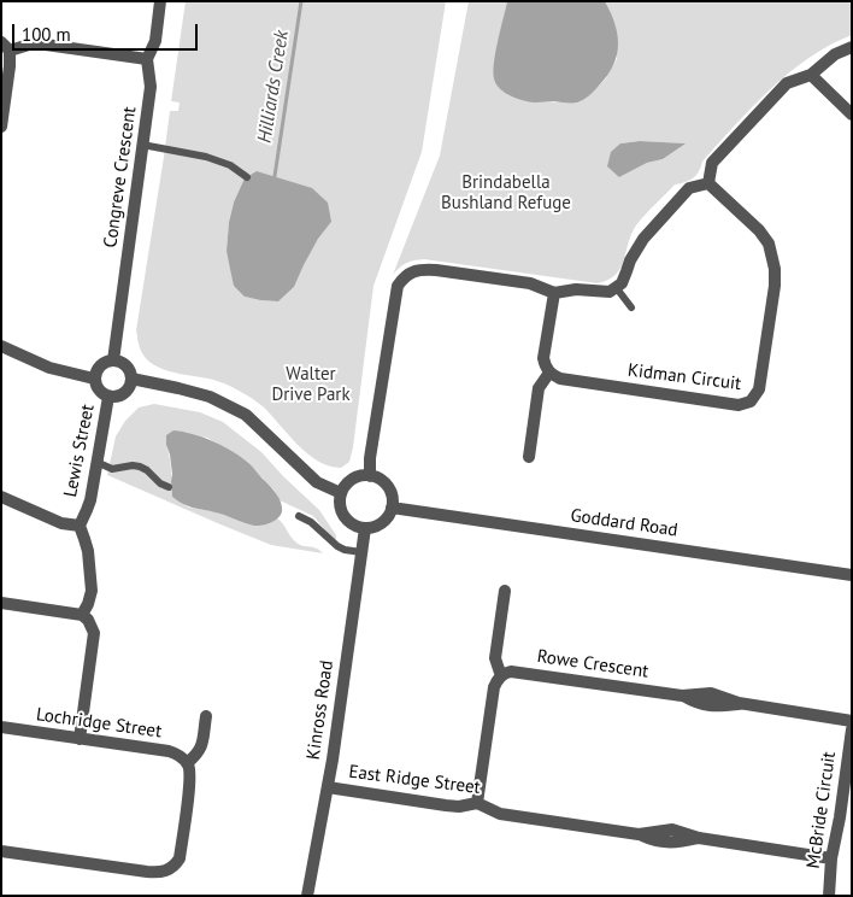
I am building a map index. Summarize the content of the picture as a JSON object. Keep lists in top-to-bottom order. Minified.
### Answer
{"streets":{"street":["Congreve Crescent","Kidman Circuit","Lewis Street","Goddard Road","Rowe Crescent","Kinross Road","Lochridge Street","East Ridge Street","McBride Circuit"]},"crossings":[["Congreve Crescent","Lewis Street"],["Goddard Road","Kinross Road"],["Kinross Road","East Ridge Street"],["East Ridge Street","McBride Circuit"]],"water":["Hilliards Creek"],"parks":["Brindabella Bushland Refuge","Walter Drive Park"],"scale_bar":"100 m"}
